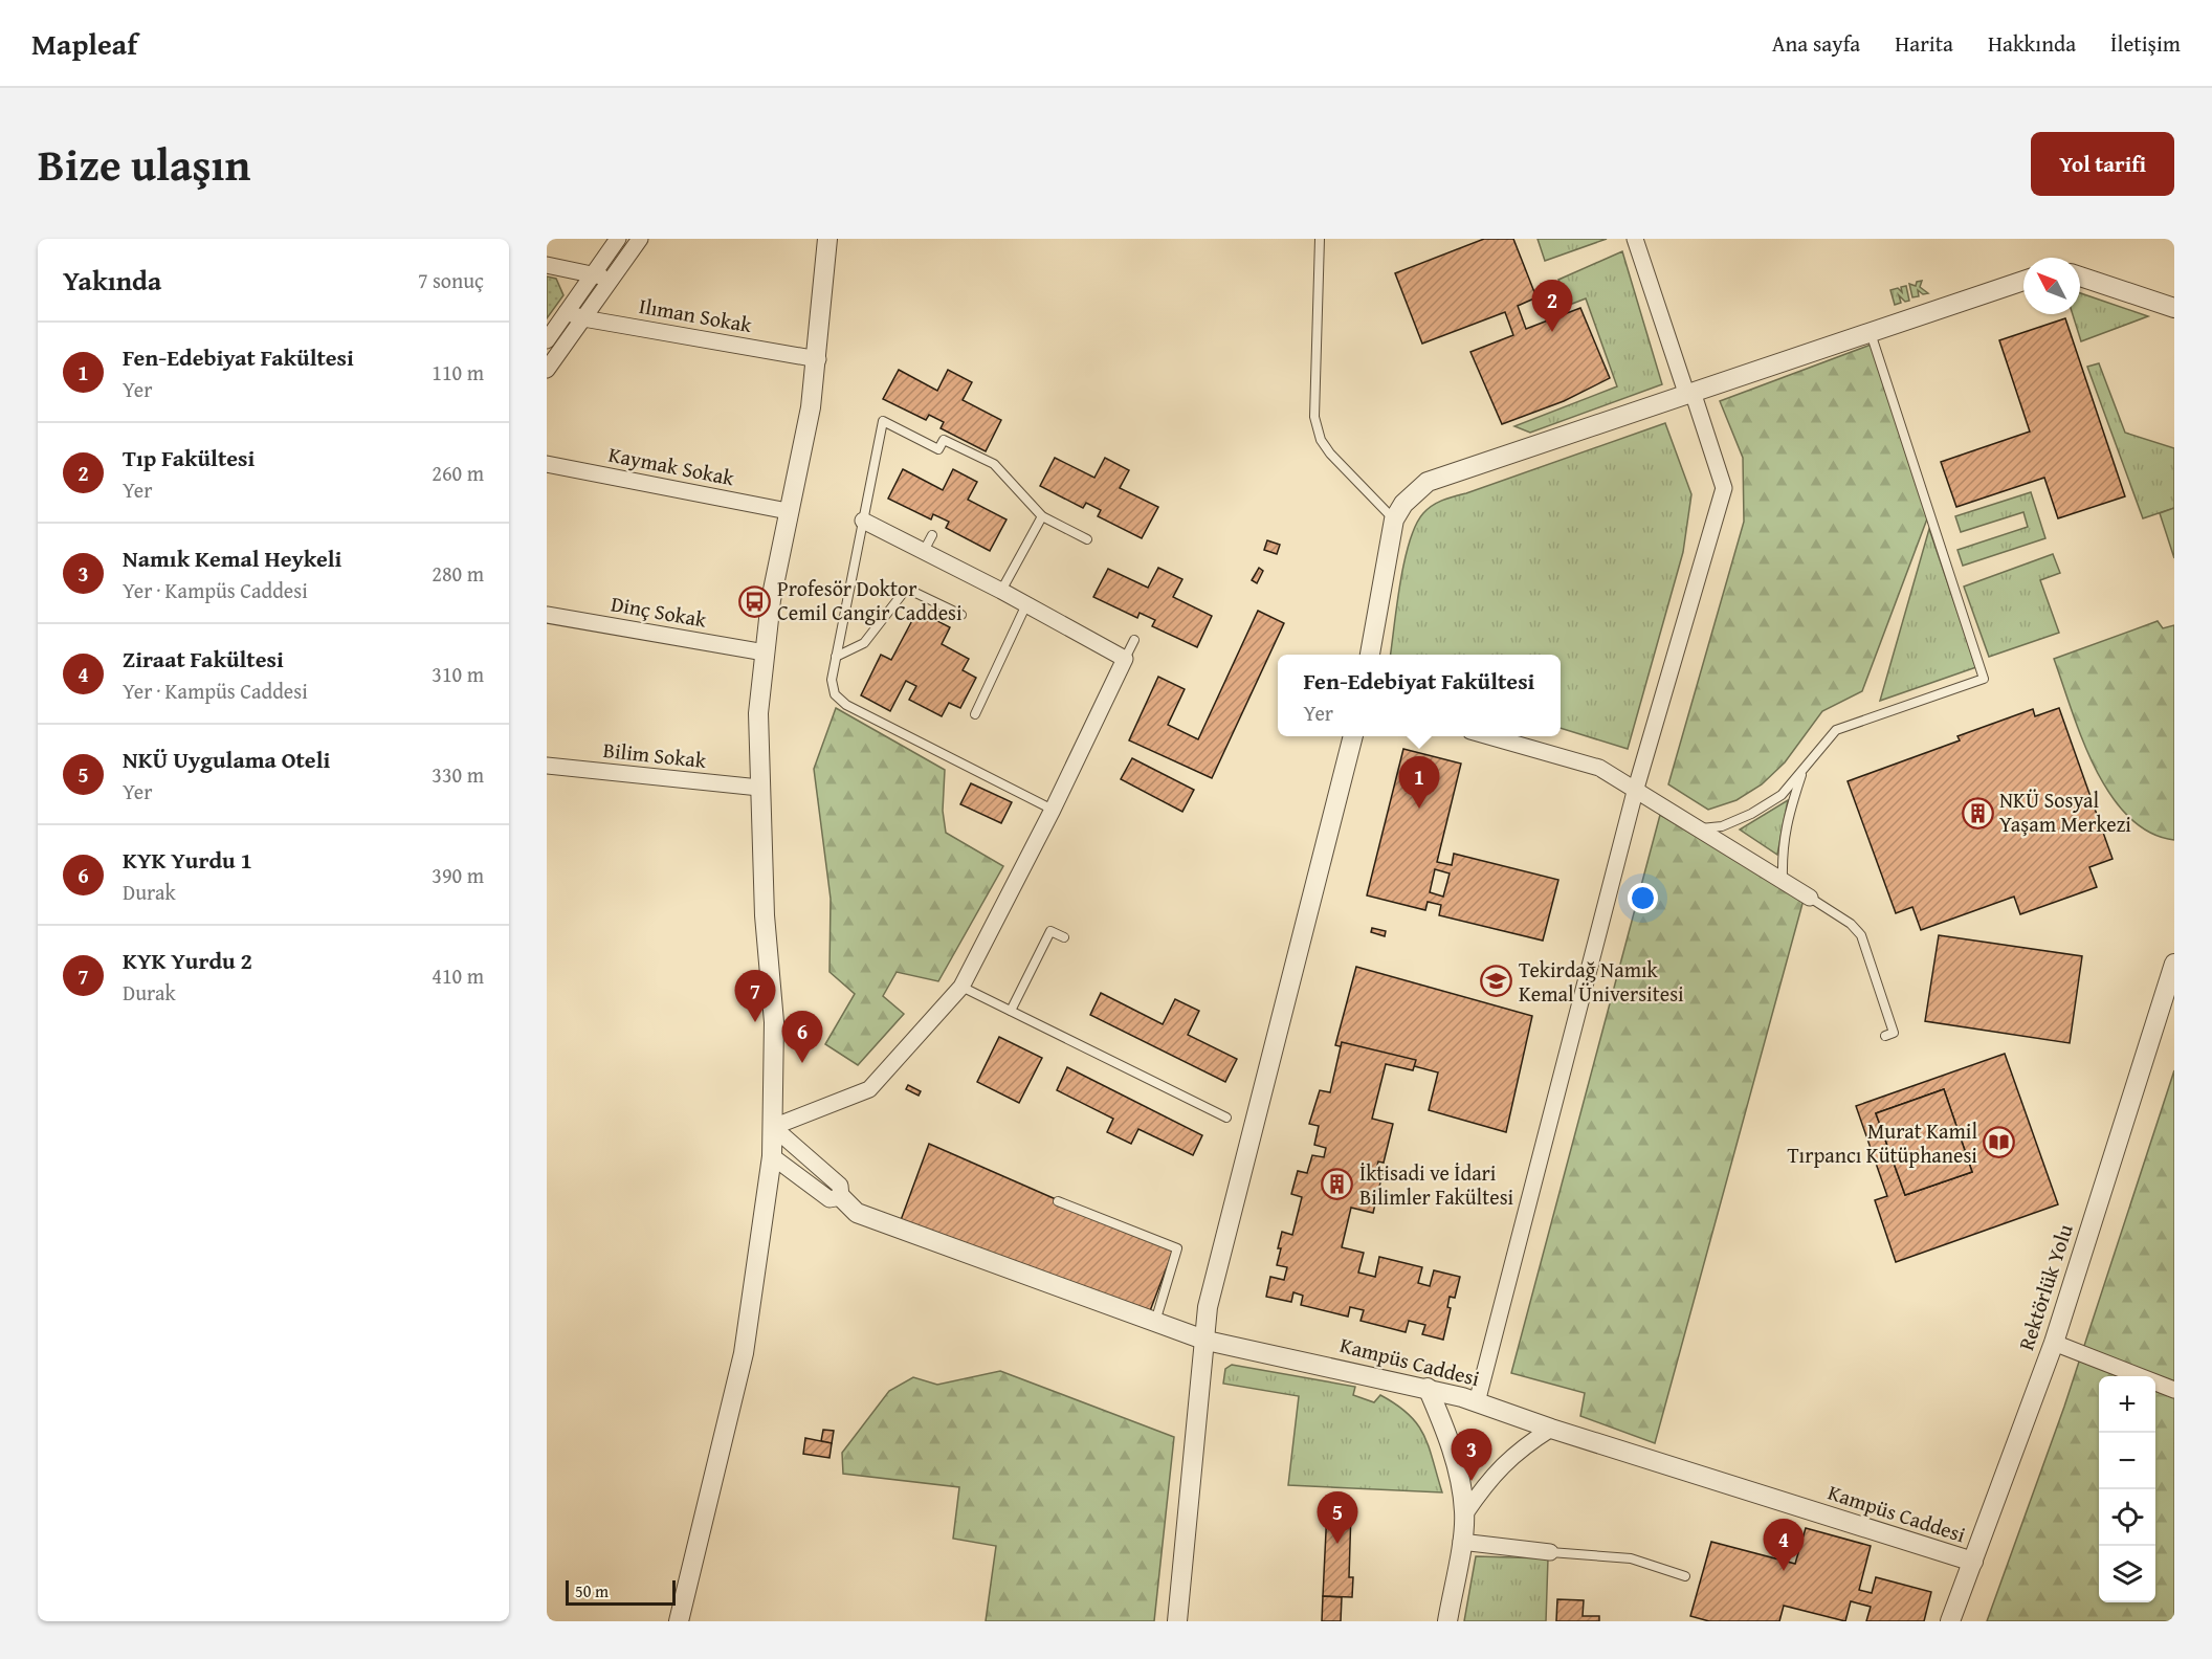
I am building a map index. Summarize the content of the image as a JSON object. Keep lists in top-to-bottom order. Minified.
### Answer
{"streets":{"street":["Ilıman Sokak","Kaymak Sokak","Dinç Sokak","Bilim Sokak","Rektörlük Yolu","Kampüs Caddesi"]},"crossings":[["Rektörlük Yolu","Kampüs Caddesi"]],"places":{"bus stop":["Profesör Doktor Cemil Cangir Caddesi"],"building":["NKÜ Sosyal Yaşam Merkezi","İktisadi ve İdari Bilimler Fakültesi"],"school or university":["Tekirdağ Namık Kemal Üniversitesi"],"library":["Murat Kamil Tırpancı Kütüphanesi"]},"scale_bar":"50 m","north":"top left","page":{"header":"Mapleaf","nav":["Ana sayfa","Harita","Hakkında","İletişim"],"title":"Bize ulaşın","buttons":"Yol tarifi","heading":["Yakında","7 sonuç"],"pins":["2","1","7","6","3","5","4"],"list":[{"mark":"1","name":"Fen-Edebiyat Fakültesi","note":"Yer","value":"110 m"},{"mark":"2","name":"Tıp Fakültesi","note":"Yer","value":"260 m"},{"mark":"3","name":"Namık Kemal Heykeli","note":"Yer · Kampüs Caddesi","value":"280 m"},{"mark":"4","name":"Ziraat Fakültesi","note":"Yer · Kampüs Caddesi","value":"310 m"},{"mark":"5","name":"NKÜ Uygulama Oteli","note":"Yer","value":"330 m"},{"mark":"6","name":"KYK Yurdu 1","note":"Durak","value":"390 m"},{"mark":"7","name":"KYK Yurdu 2","note":"Durak","value":"410 m"}],"popup":["Fen-Edebiyat Fakültesi","Yer"],"map_buttons":["+","−"],"scale":"50 m"}}
